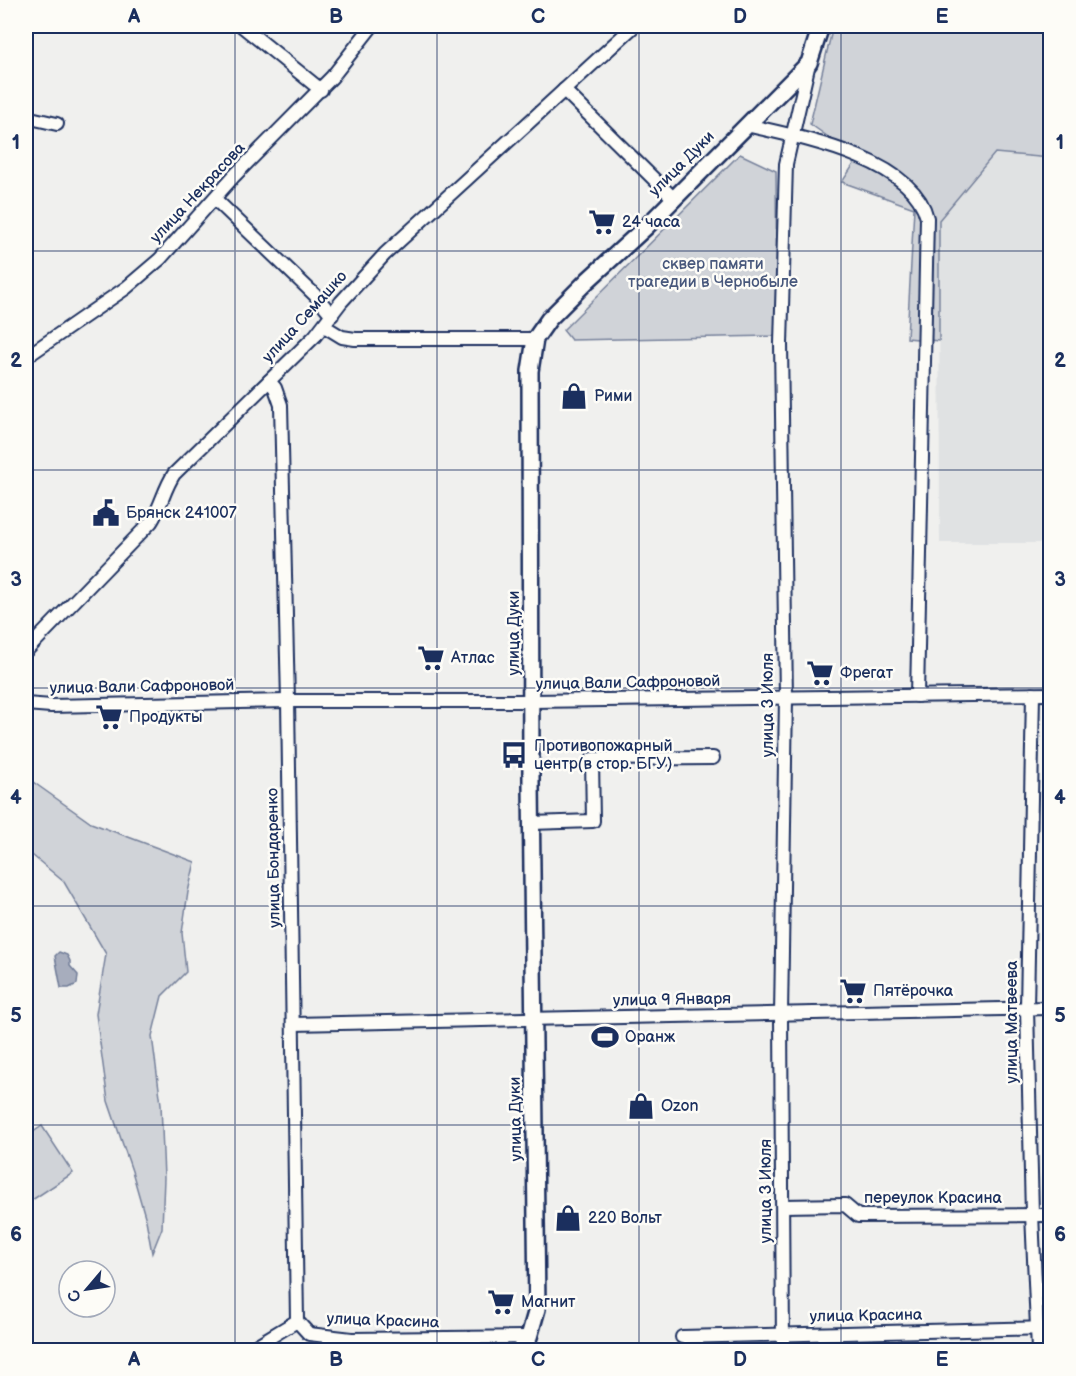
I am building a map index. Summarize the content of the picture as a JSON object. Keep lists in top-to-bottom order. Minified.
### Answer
{"streets":{"main road":["улица Дуки"],"street":["улица Некрасова","улица Семашко","улица Вали Сафроновой","улица 3 Июля","улица Бондаренко","улица 9 Января","улица Матвеева","переулок Красина","улица Красина"]},"crossings":[["улица Дуки","улица Вали Сафроновой"],["улица Дуки","улица 3 Июля"],["улица Дуки","улица 9 Января"],["улица Дуки","улица Красина"],["улица Семашко","улица Бондаренко"],["улица Вали Сафроновой","улица 3 Июля"],["улица Вали Сафроновой","улица Бондаренко"],["улица Вали Сафроновой","улица Матвеева"],["улица 3 Июля","улица 9 Января"],["улица 3 Июля","переулок Красина"],["улица 3 Июля","улица Красина"],["улица Бондаренко","улица 9 Января"],["улица Бондаренко","улица Красина"],["улица 9 Января","улица Матвеева"],["улица Матвеева","переулок Красина"],["улица Матвеева","улица Красина"]],"parks":["сквер памяти трагедии в Чернобыле"],"places":{"supermarket":["24 часа","Атлас","Фрегат","Продукты","Пятёрочка","Магнит"],"shop":["Рими","Ozon","220 Вольт"],"public building":["Брянск 241007"],"bus stop":["Противопожарный центр(в стор. БГУ)"],"sports":["Оранж"]},"north":"bottom left","grid":{"columns":["A","B","C","D","E"],"rows":["1","2","3","4","5","6"]}}
